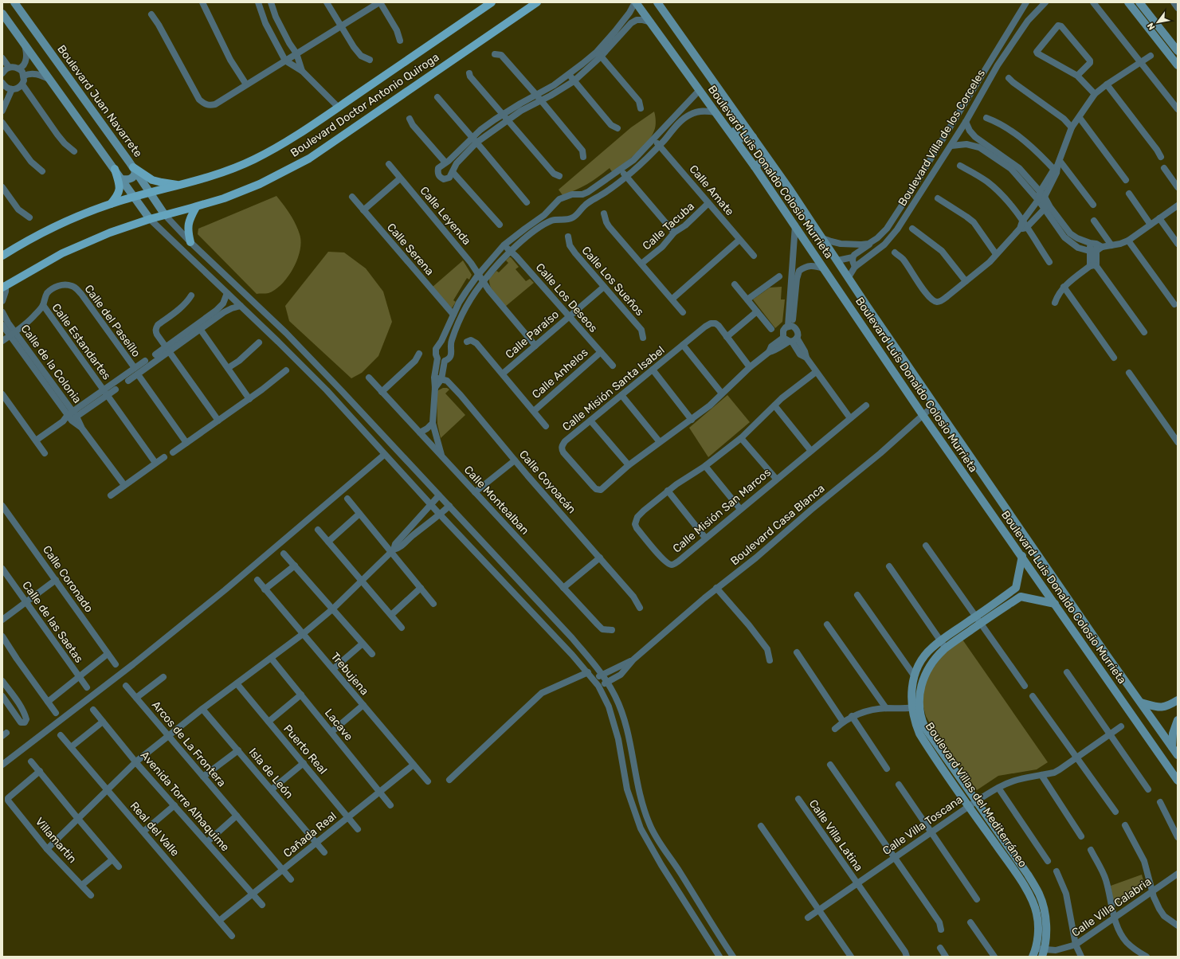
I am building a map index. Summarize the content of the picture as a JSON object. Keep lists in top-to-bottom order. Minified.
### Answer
{"streets":{"main road":["Boulevard Juan Navarrete","Boulevard Doctor Antonio Quiroga","Boulevard Luis Donaldo Colosio Murrieta","Boulevard Villas del Mediterráneo"],"street":["Boulevard Villa de los Corceles","Calle Amate","Calle Leyenda","Calle Tacuba","Calle Serena","Calle Los Sueños","Calle Los Deseos","Calle del Paseíllo","Calle Paraíso","Calle Estandartes","Calle de la Colonia","Calle Anhelos","Calle Misión Santa Isabel","Calle Coyoacán","Calle Montealban","Calle Misión San Marcos","Boulevard Casa Blanca","Calle Coronado","Calle de las Saetas","Trebujena","Lacave","Arcos de La Frontera","Puerto Real","Isla de León","Avenida Torre Alhaquime","Calle Villa Toscana","Real del Valle","Cañada Real","Calle Villa Latina","Villamartin","Calle Villa Calabria"]},"crossings":[["Boulevard Juan Navarrete","Boulevard Doctor Antonio Quiroga"],["Boulevard Villa de los Corceles","Boulevard Luis Donaldo Colosio Murrieta"],["Boulevard Luis Donaldo Colosio Murrieta","Boulevard Casa Blanca"],["Calle Amate","Calle Tacuba"],["Calle Leyenda","Calle Paraíso"],["Calle Los Sueños","Calle Paraíso"],["Calle Los Deseos","Calle Paraíso"],["Calle Los Deseos","Calle Anhelos"],["Calle del Paseíllo","Calle Estandartes"],["Calle del Paseíllo","Calle de la Colonia"],["Calle Estandartes","Calle de la Colonia"],["Trebujena","Cañada Real"],["Lacave","Cañada Real"],["Puerto Real","Cañada Real"],["Isla de León","Cañada Real"],["Boulevard Villas del Mediterráneo","Calle Villa Toscana"],["Boulevard Villas del Mediterráneo","Calle Villa Calabria"],["Avenida Torre Alhaquime","Cañada Real"],["Calle Villa Toscana","Calle Villa Latina"],["Real del Valle","Cañada Real"]],"north":"bottom left"}
